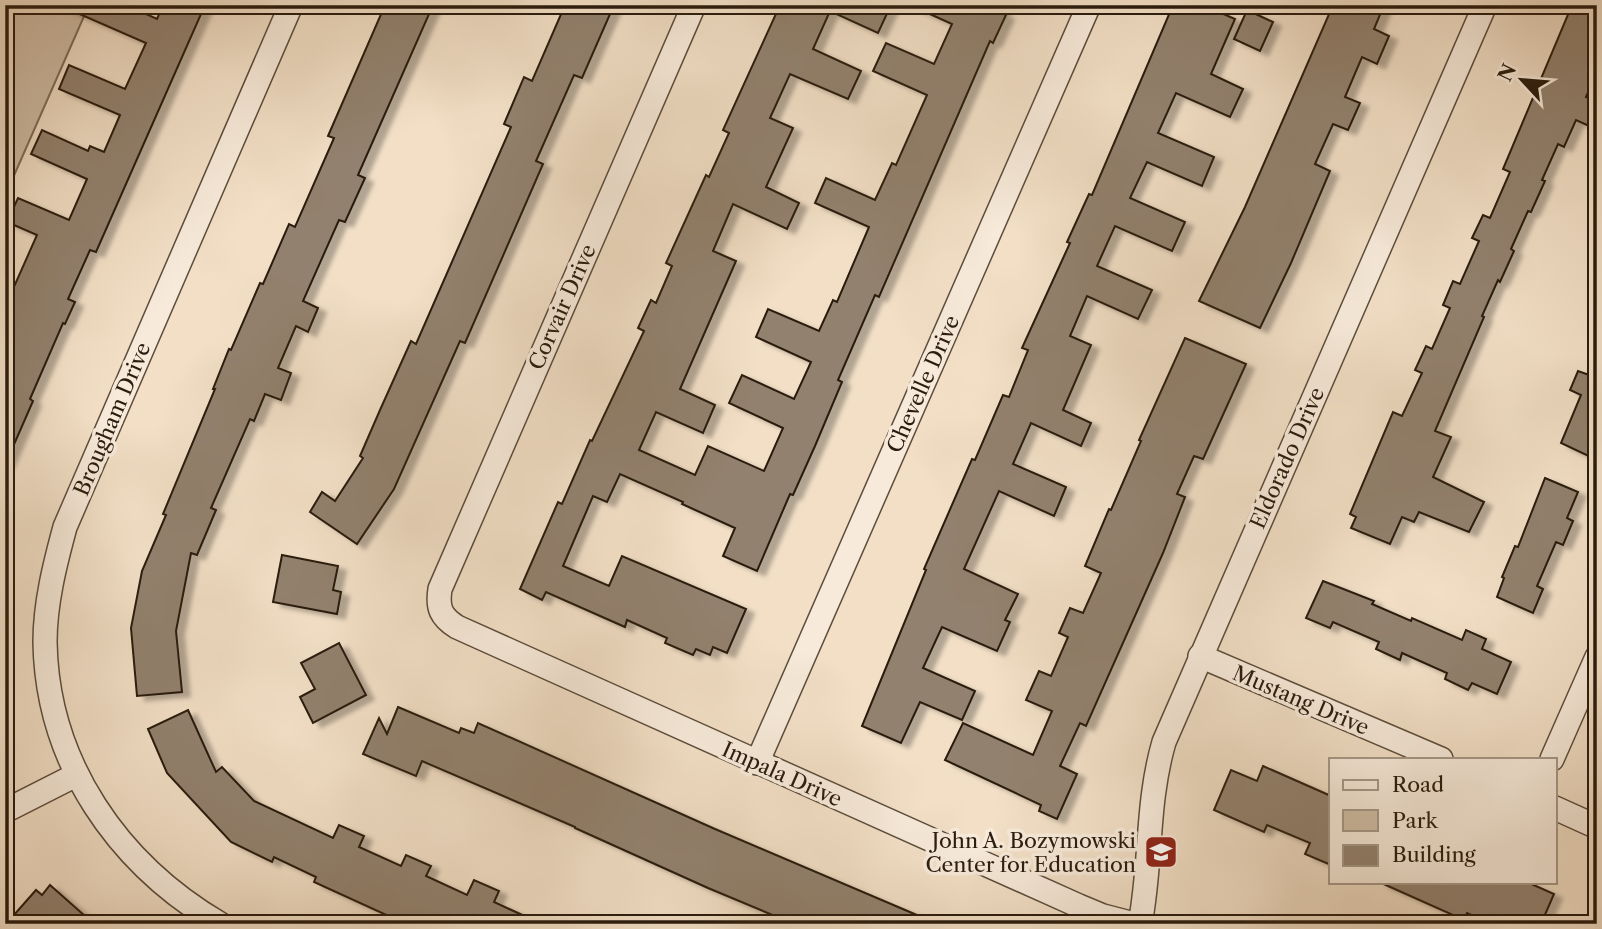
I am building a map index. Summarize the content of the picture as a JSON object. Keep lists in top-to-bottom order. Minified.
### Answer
{"streets":{"street":["Corvair Drive","Chevelle Drive","Brougham Drive","Eldorado Drive","Mustang Drive","Impala Drive"]},"crossings":[["Corvair Drive","Impala Drive"],["Chevelle Drive","Impala Drive"],["Eldorado Drive","Mustang Drive"]],"places":{"school or university":["John A. Bozymowski Center for Education"]},"legend":["Road","Park","Building"],"north":"top left"}
